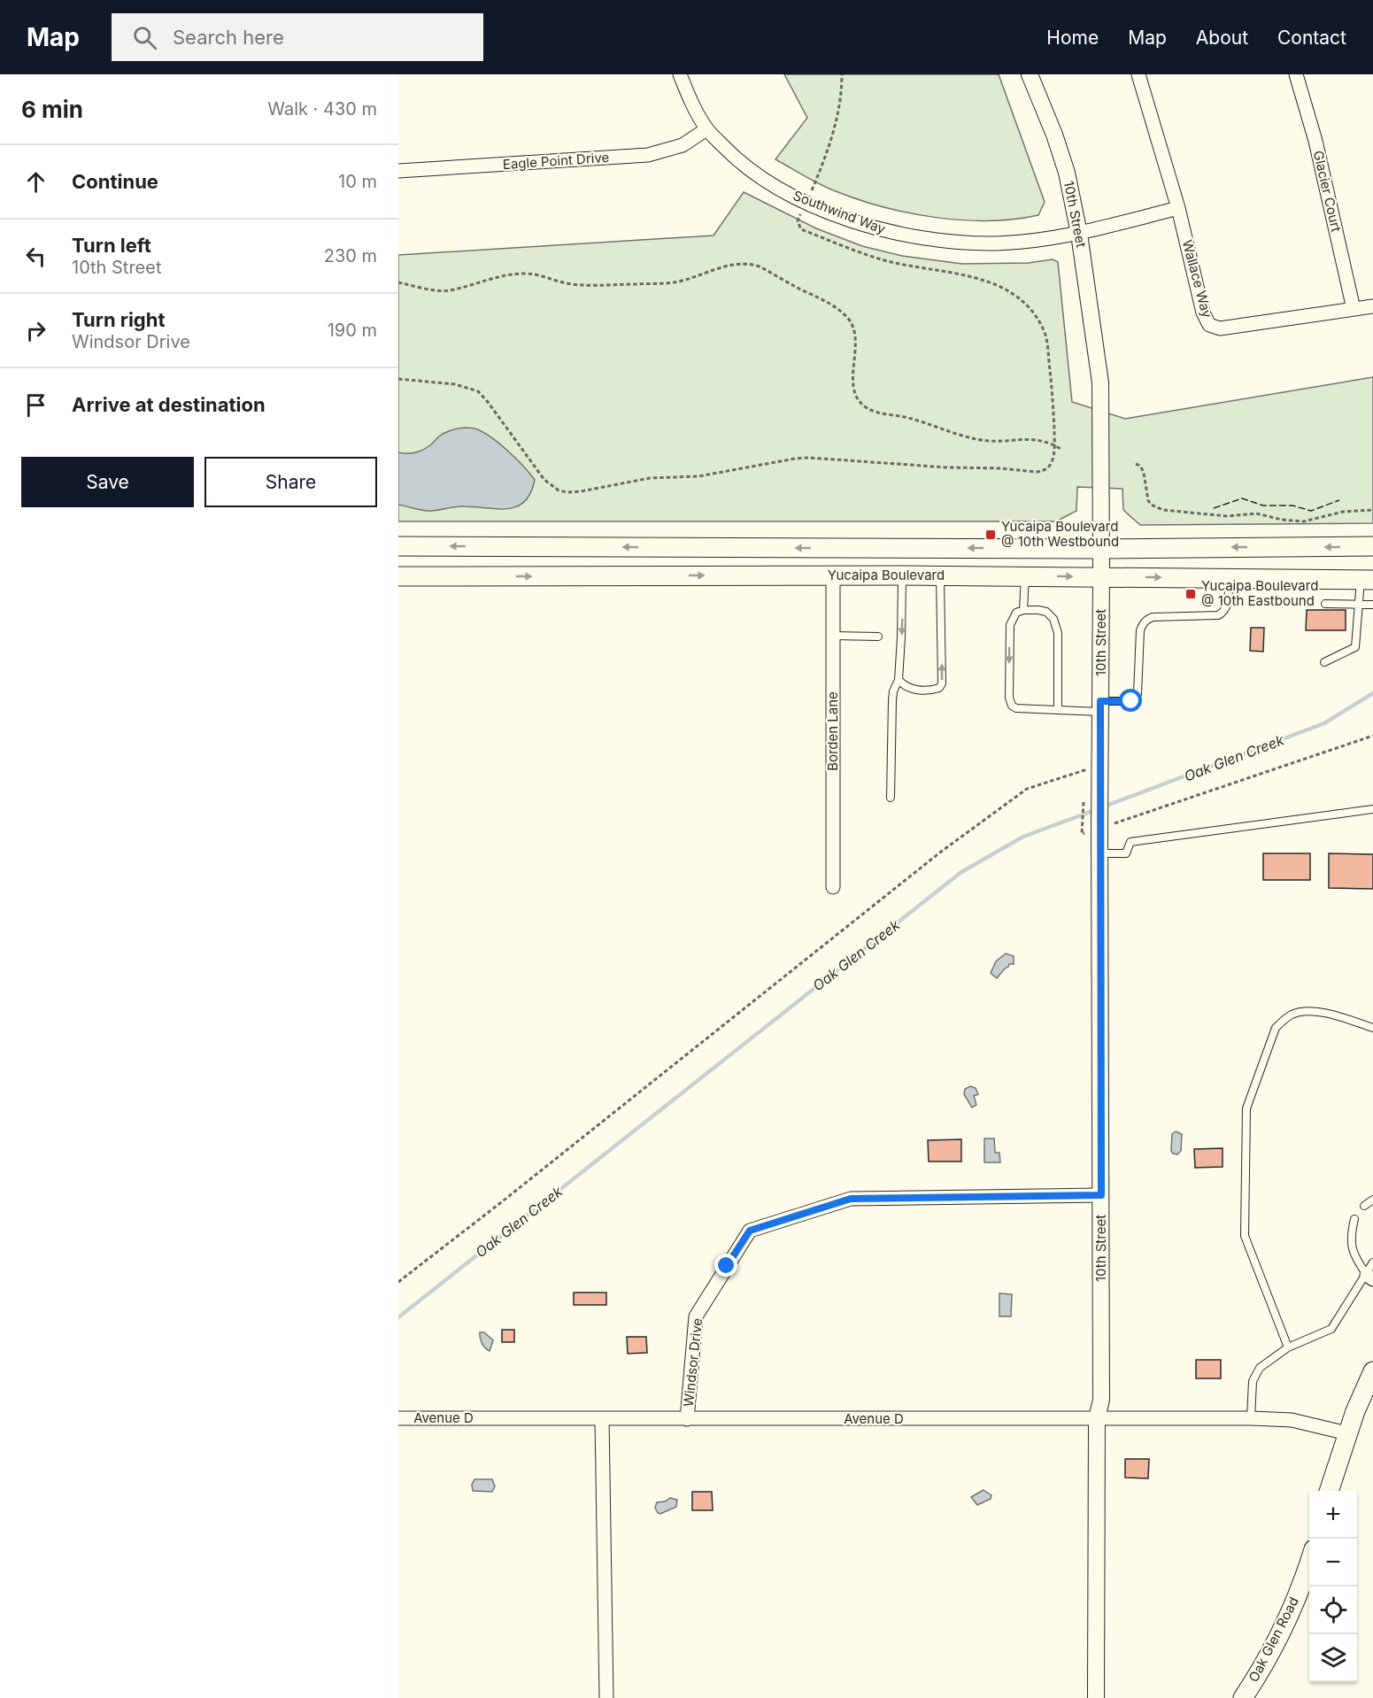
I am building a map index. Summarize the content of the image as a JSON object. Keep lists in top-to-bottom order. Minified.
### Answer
{"streets":{"main road":["Yucaipa Boulevard","Oak Glen Road"],"street":["Eagle Point Drive","Glacier Court","Southwind Way","10th Street","Wallace Way","Borden Lane","Windsor Drive","Avenue D"]},"crossings":[["Eagle Point Drive","Southwind Way"],["Glacier Court","Wallace Way"],["Southwind Way","10th Street"],["Southwind Way","Wallace Way"],["10th Street","Yucaipa Boulevard"],["10th Street","Windsor Drive"],["10th Street","Avenue D"],["Yucaipa Boulevard","Borden Lane"],["Windsor Drive","Avenue D"]],"water":["Oak Glen Creek"],"places":{"transit":["Yucaipa Boulevard @ 10th Westbound","Yucaipa Boulevard @ 10th Eastbound"]},"page":{"header":"Map","search":"Search here","nav":["Home","Map","About","Contact"],"heading":["6 min","Walk · 430 m"],"list":[["Continue","10 m"],["Turn left","10th Street","230 m"],["Turn right","Windsor Drive","190 m"],"Arrive at destination"],"buttons":["Save","Share"],"map_buttons":["+","−"]}}
